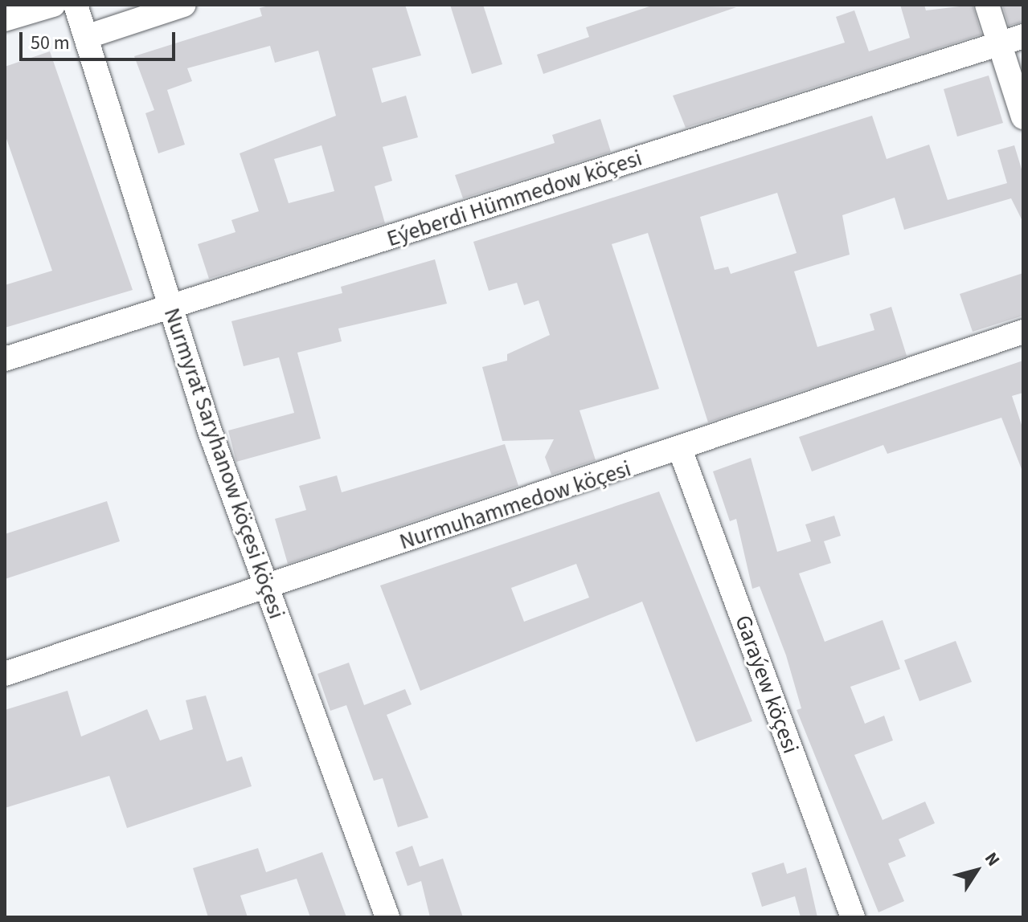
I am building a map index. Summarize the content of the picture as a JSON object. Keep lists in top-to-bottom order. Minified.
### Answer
{"streets":{"street":["Eýeberdi Hümmedow köçesi","Nurmyrat Saryhanow köçesi köçesi","Nurmuhammedow köçesi","Garaýew köçesi"]},"crossings":[["Eýeberdi Hümmedow köçesi","Nurmyrat Saryhanow köçesi köçesi"],["Nurmyrat Saryhanow köçesi köçesi","Nurmuhammedow köçesi"],["Nurmuhammedow köçesi","Garaýew köçesi"]],"scale_bar":"50 m","north":"top right"}
